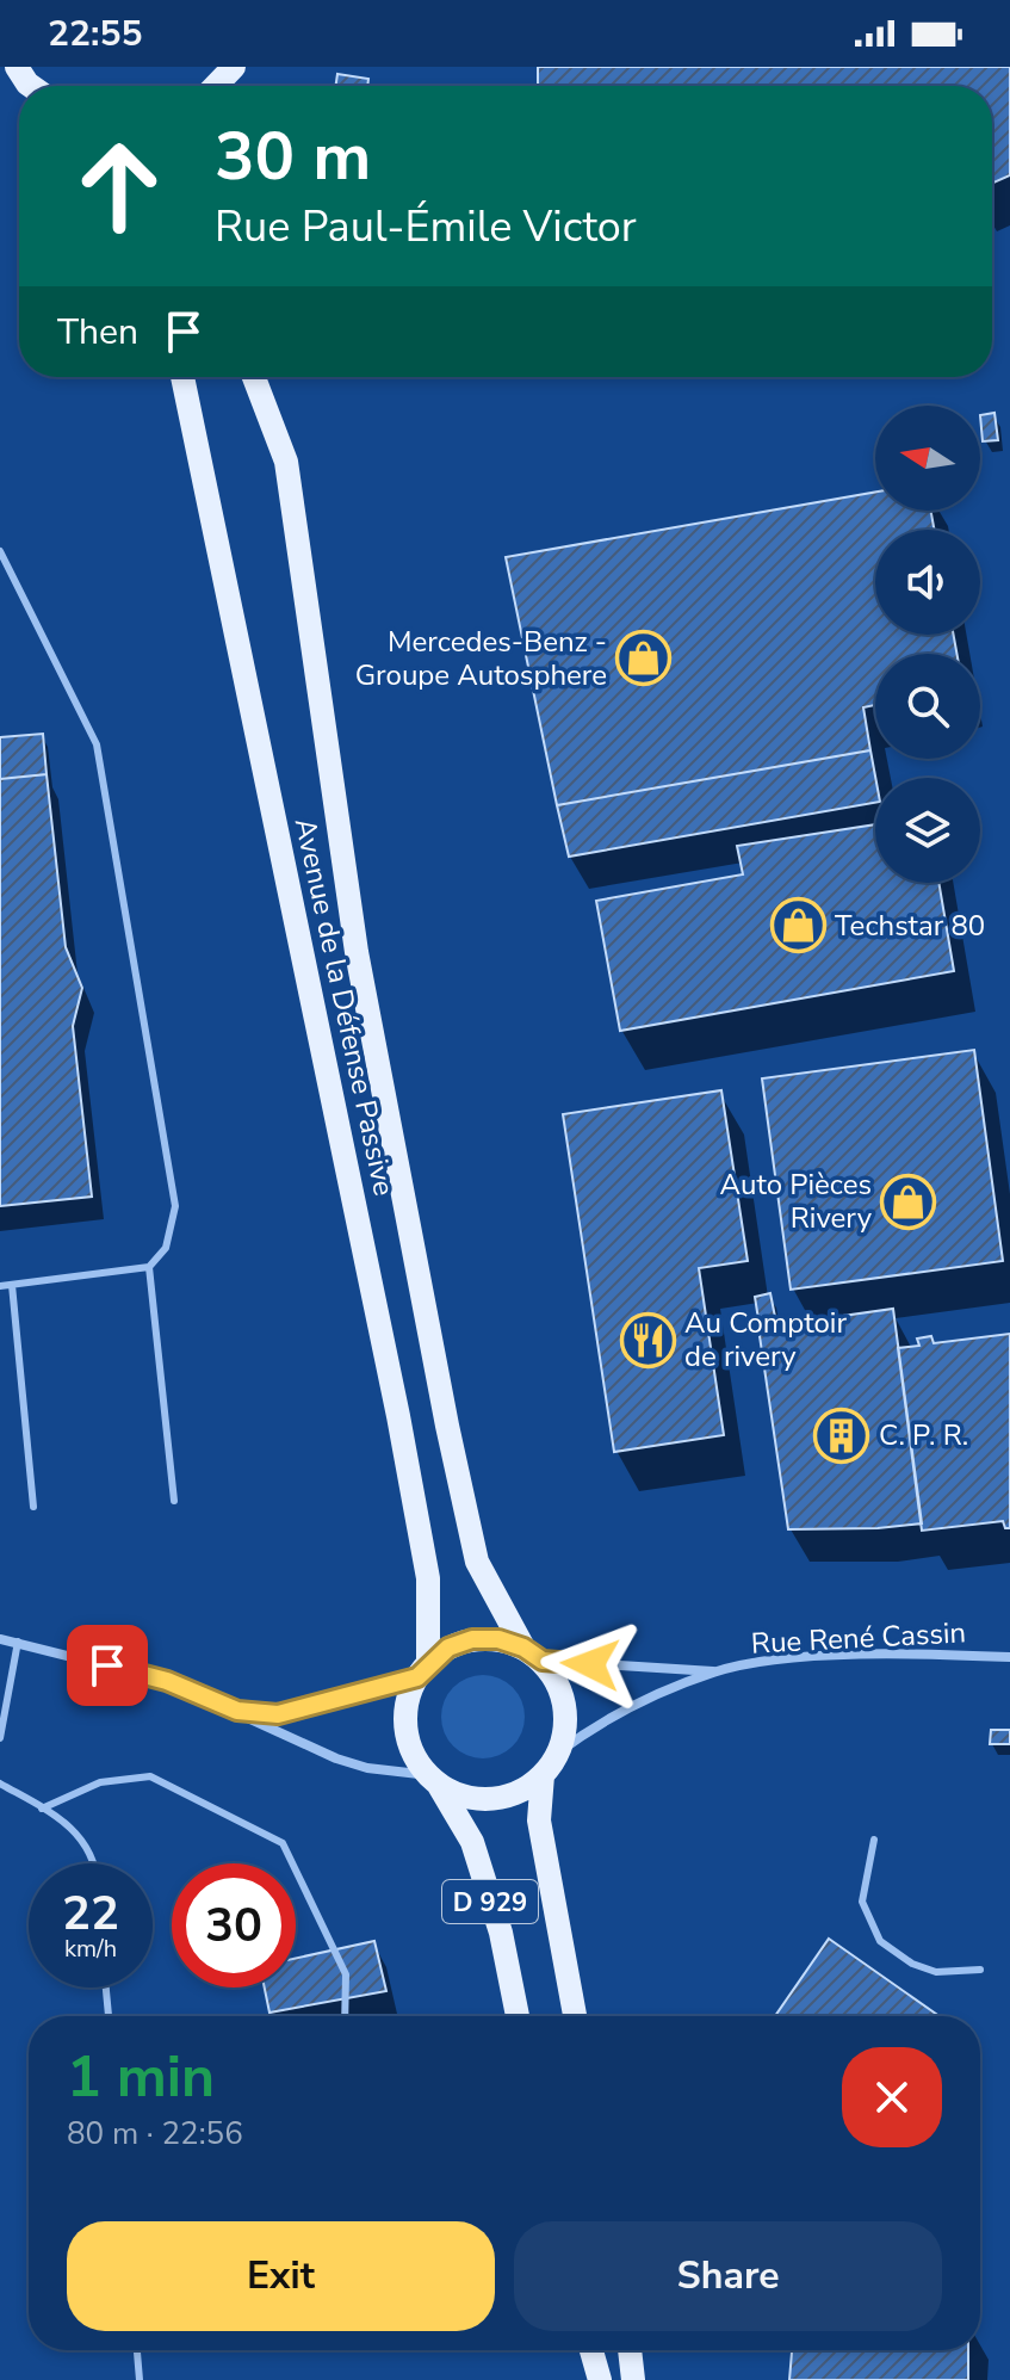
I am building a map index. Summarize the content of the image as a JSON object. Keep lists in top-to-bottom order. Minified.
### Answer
{"streets":{"main road":["Avenue de la Défense Passive","D 929"],"street":["Rue René Cassin"]},"crossings":[["Avenue de la Défense Passive","Rue René Cassin"],["Avenue de la Défense Passive","D 929"],["Rue René Cassin","D 929"]],"places":{"shop":["Mercedes-Benz - Groupe Autosphere","Techstar 80","Auto Pièces Rivery"],"restaurant":["Au Comptoir de rivery"],"building":["C. P. R."]},"north":"left","page":{"status":"22:55","turn":["30 m","Rue Paul-Émile Victor"],"then":"Then","speed":"22 km/h","limit":"30","heading":["1 min","80 m · 22:56"],"buttons":["Exit","Share"]}}
